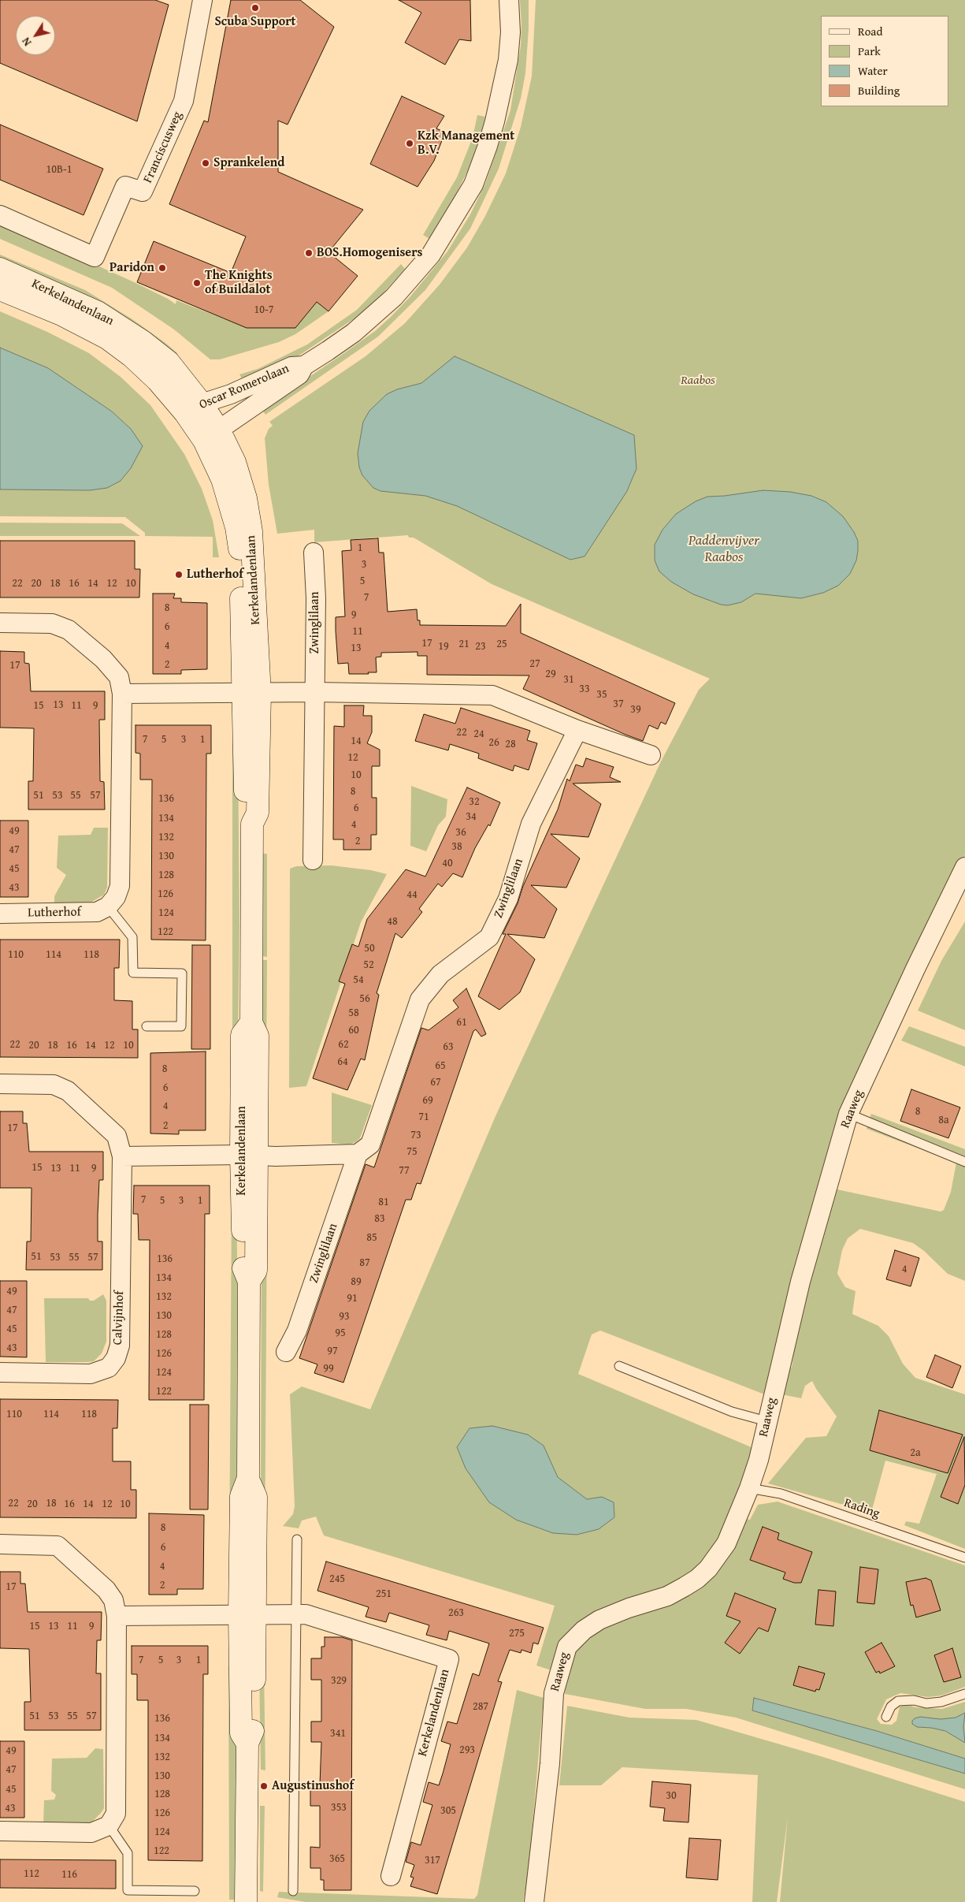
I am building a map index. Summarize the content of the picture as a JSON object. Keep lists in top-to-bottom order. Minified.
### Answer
{"streets":{"street":["Franciscusweg","Kerkelandenlaan","Oscar Romerolaan","Zwinglilaan","Lutherhof","Raaweg","Calvijnhof"],"lane":["Rading"]},"crossings":[["Kerkelandenlaan","Oscar Romerolaan"],["Raaweg","Rading"]],"water":["Paddenvijver Raabos"],"parks":["Raabos"],"places":["Scuba Support","Kzk Management B.V.","Sprankelend","BOS.Homogenisers","Paridon","The Knights of Buildalot","Lutherhof","Augustinushof"],"house_numbers":["10B-1","10-7","1","3","5","22","20","18","16","14","12","10","7","8","9","6","11","17","21","25","4","19","23","13","27","2","17","29","31","33","35","37","13","15","11","9","39","22","24","7","5","3","1","14","26","28","12","10","8","51","53","55","57","136","32","6","34","134","4","49","36","132","2","38","47","130","40","45","128","43","126","44","124","48","122","50","110","114","118","52","54","56","58","61","60","22","62","20","18","16","14","12","10","63","64","65","8","67","6","69","4","8","71","8a","2","17","73","75","15","13","11","9","77","7","5","3","1","81","83","85","51","53","55","57","136","87","4","134","89","49","132","91","47","130","93","45","95","128","43","97","126","99","124","122","110","114","118","2a","22","18","20","16","14","12","10","8","6","4","245","2","17","251","263","15","13","11","9","275","7","5","3","1","329","287","51","53","55","57","136","341","134","293","49","132","47","130","45","128","30","353","43","305","126","124","122","365","317","112","116"],"legend":["Road","Park","Water","Building"],"north":"bottom left"}
